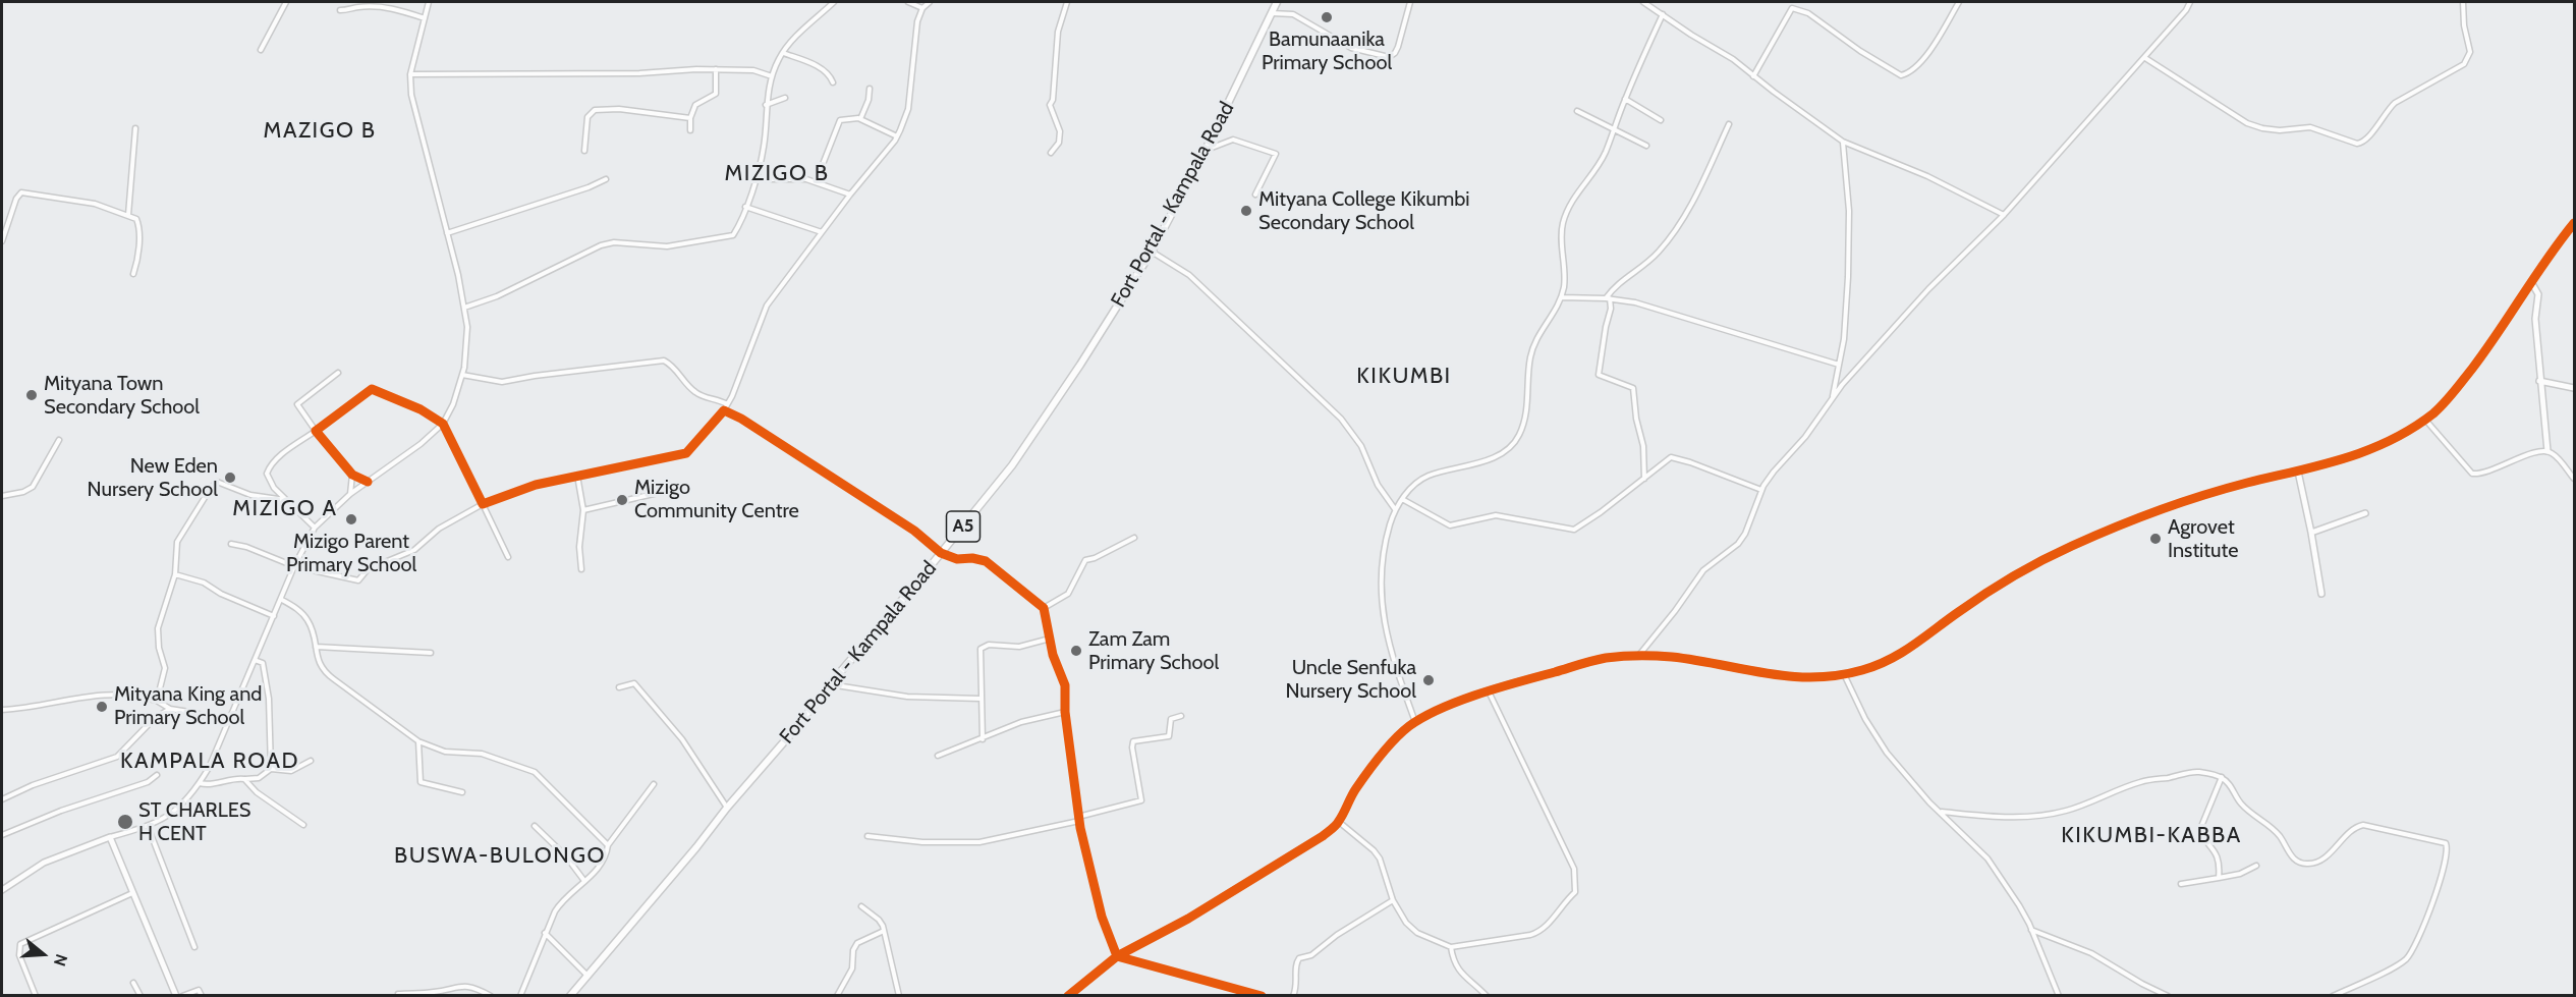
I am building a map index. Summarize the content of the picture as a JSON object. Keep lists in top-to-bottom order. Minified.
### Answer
{"streets":{"main road":["Fort Portal - Kampala Road","A5"]},"districts":["MAZIGO B","MIZIGO B","KIKUMBI","MIZIGO A","KAMPALA ROAD","KIKUMBI-KABBA","BUSWA-BULONGO"],"places":["Bamunaanika Primary School","Mityana College Kikumbi Secondary School","Mityana Town Secondary School","New Eden Nursery School","Mizigo Community Centre","Mizigo Parent Primary School","Agrovet Institute","Zam Zam Primary School","Uncle Senfuka Nursery School","Mityana King and Primary School","ST CHARLES H CENT"],"north":"right"}
